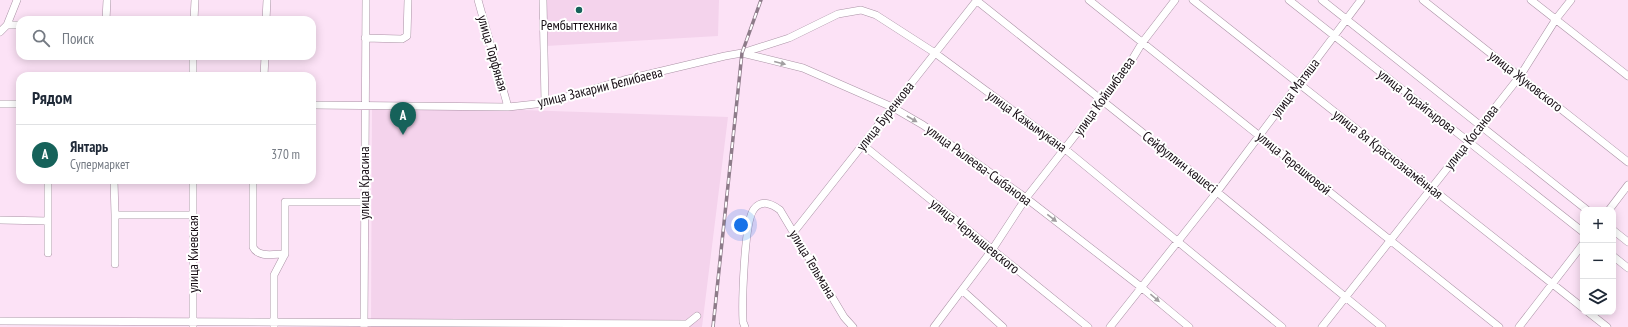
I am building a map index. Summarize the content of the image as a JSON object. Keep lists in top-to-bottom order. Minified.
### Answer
{"streets":{"street":["улица Торфяная","улица Жуковского","улица Закарии Белибаева","улица Матяша","улица Койшибаева","улица Торайгырова","улица Буренкова","улица Кажымукана","улица Косанова","улица 8я Краснознамённая","Сейфуллин көшесі","улица Терешковой","улица Рылеева-Сыбанова","улица Красина","улица Чернышевского","улица Киевская","улица Тельмана"]},"crossings":[["улица Торфяная","улица Закарии Белибаева"],["улица Жуковского","улица Косанова"],["улица Закарии Белибаева","улица Кажымукана"],["улица Закарии Белибаева","улица Рылеева-Сыбанова"],["улица Закарии Белибаева","улица Красина"],["улица Матяша","улица Торайгырова"],["улица Матяша","улица Кажымукана"],["улица Матяша","улица 8я Краснознамённая"],["улица Матяша","Сейфуллин көшесі"],["улица Матяша","улица Терешковой"],["улица Матяша","улица Рылеева-Сыбанова"],["улица Койшибаева","улица Кажымукана"],["улица Койшибаева","Сейфуллин көшесі"],["улица Койшибаева","улица Терешковой"],["улица Койшибаева","улица Рылеева-Сыбанова"],["улица Койшибаева","улица Чернышевского"],["улица Торайгырова","улица Косанова"],["улица Буренкова","улица Кажымукана"],["улица Буренкова","Сейфуллин көшесі"],["улица Буренкова","улица Рылеева-Сыбанова"],["улица Буренкова","улица Чернышевского"],["улица Буренкова","улица Тельмана"],["улица Кажымукана","улица Рылеева-Сыбанова"],["улица Косанова","улица 8я Краснознамённая"],["улица Косанова","Сейфуллин көшесі"],["улица Косанова","улица Терешковой"]],"one_way":["улица Рылеева-Сыбанова"],"places":["Рембыттехника"],"page":{"search":"Поиск","heading":"Рядом","pins":"A","list":[{"mark":"A","name":"Янтарь","note":"Супермаркет","value":"370 m"}],"map_buttons":["+","−"]}}
